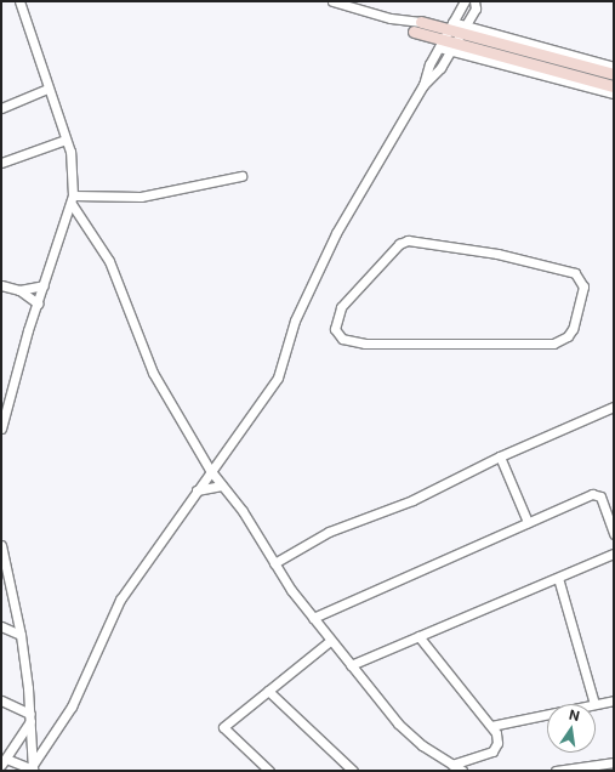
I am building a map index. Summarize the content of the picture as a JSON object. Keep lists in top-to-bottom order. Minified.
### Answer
{"north":"top"}
